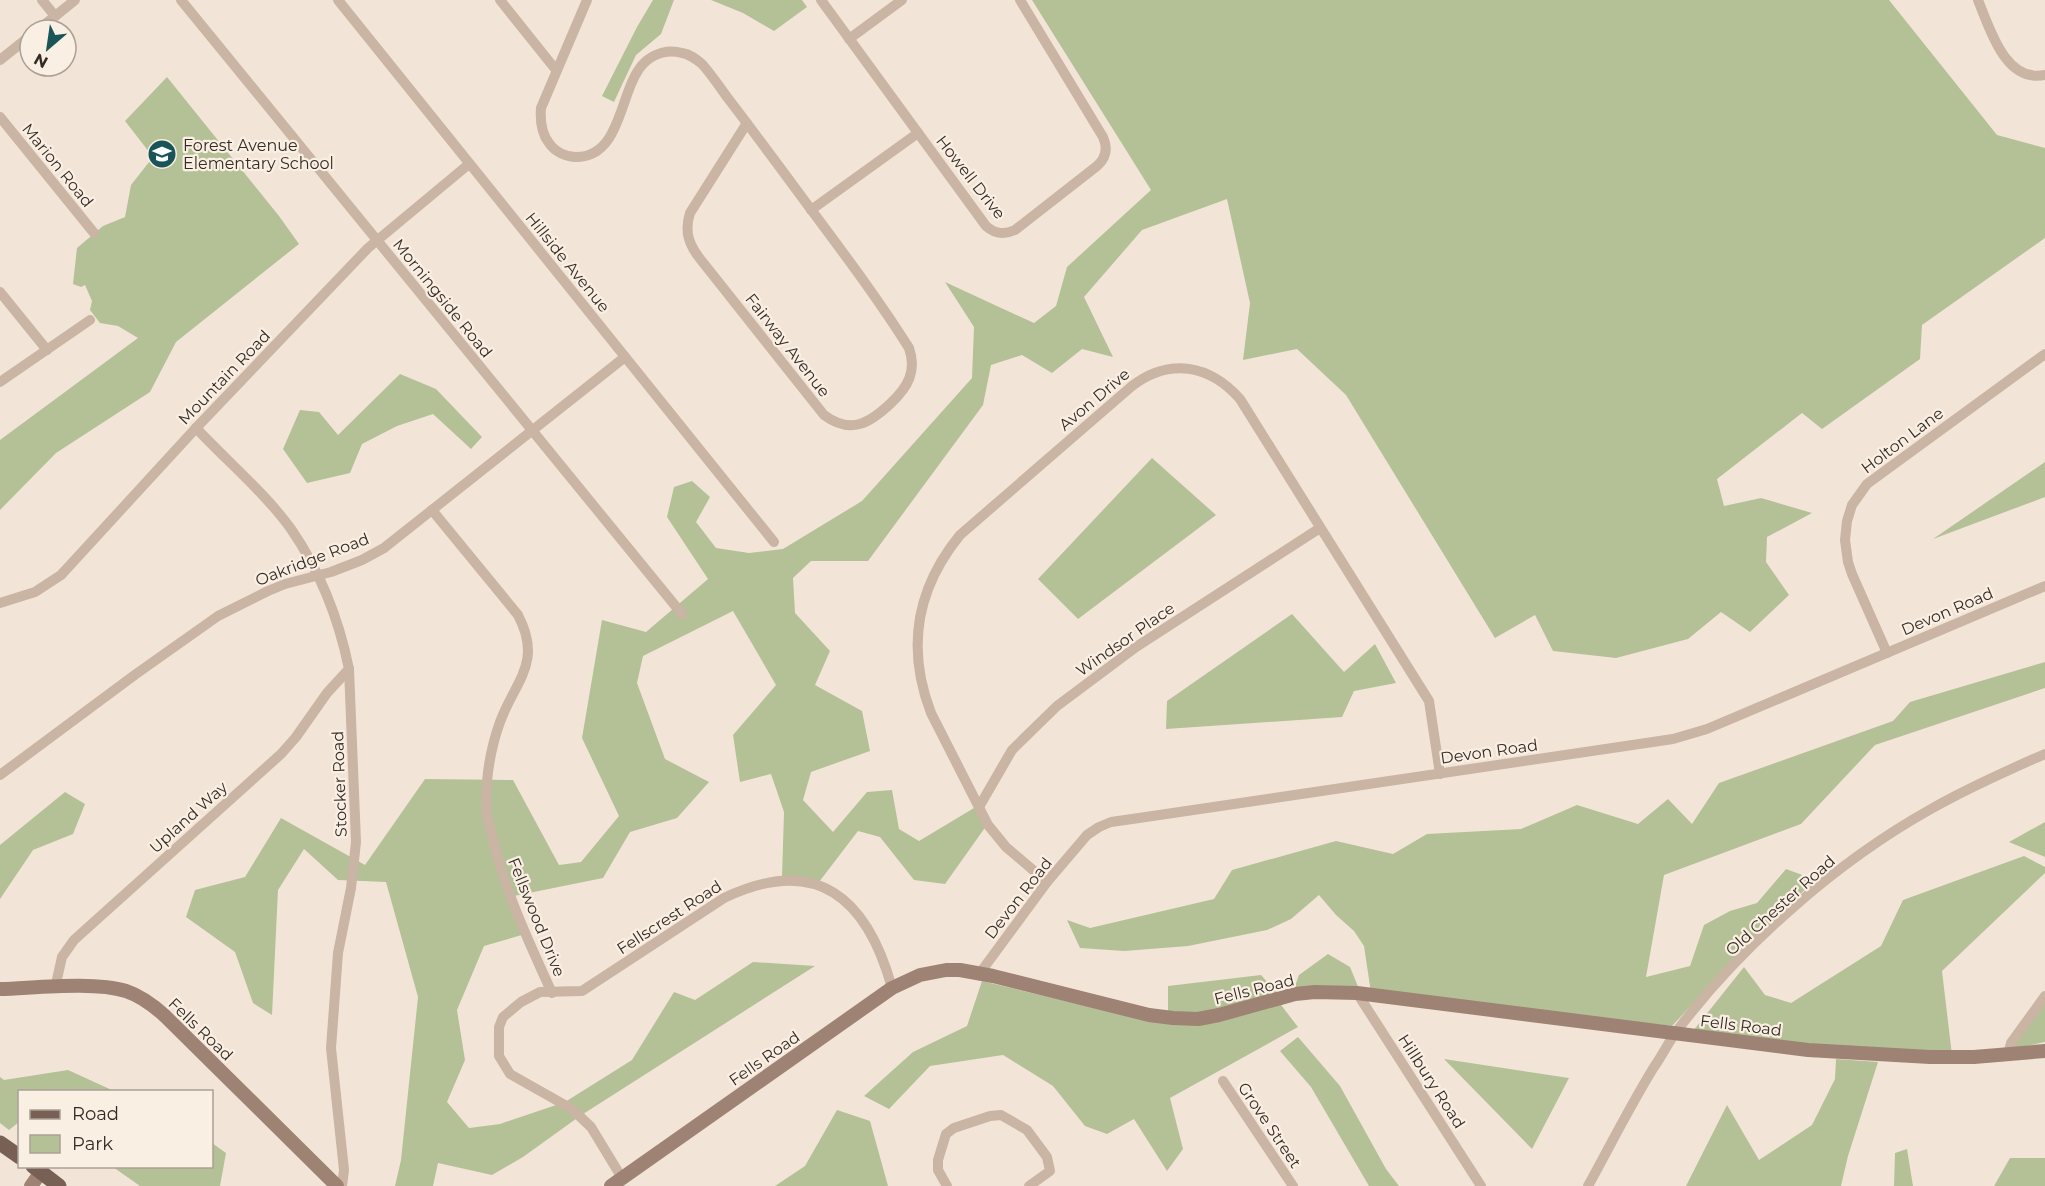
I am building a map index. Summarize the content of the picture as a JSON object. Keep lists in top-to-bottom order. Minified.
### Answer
{"streets":{"street":["Marion Road","Howell Drive","Hillside Avenue","Morningside Road","Fairway Avenue","Mountain Road","Avon Drive","Holton Lane","Oakridge Road","Devon Road","Windsor Place","Stocker Road","Upland Way","Old Chester Road","Fellswood Drive","Fellscrest Road","Fells Road","Hillbury Road","Grove Street"]},"crossings":[["Hillside Avenue","Mountain Road"],["Hillside Avenue","Oakridge Road"],["Morningside Road","Mountain Road"],["Morningside Road","Oakridge Road"],["Mountain Road","Stocker Road"],["Avon Drive","Devon Road"],["Avon Drive","Windsor Place"],["Holton Lane","Devon Road"],["Oakridge Road","Stocker Road"],["Oakridge Road","Fellswood Drive"],["Devon Road","Fells Road"],["Stocker Road","Upland Way"],["Upland Way","Fells Road"],["Old Chester Road","Fells Road"],["Fellswood Drive","Fellscrest Road"],["Fellswood Drive","Fells Road"],["Fellscrest Road","Fells Road"],["Fells Road","Hillbury Road"]],"places":{"school or university":["Forest Avenue Elementary School"]},"legend":["Road","Park"],"north":"bottom left"}
